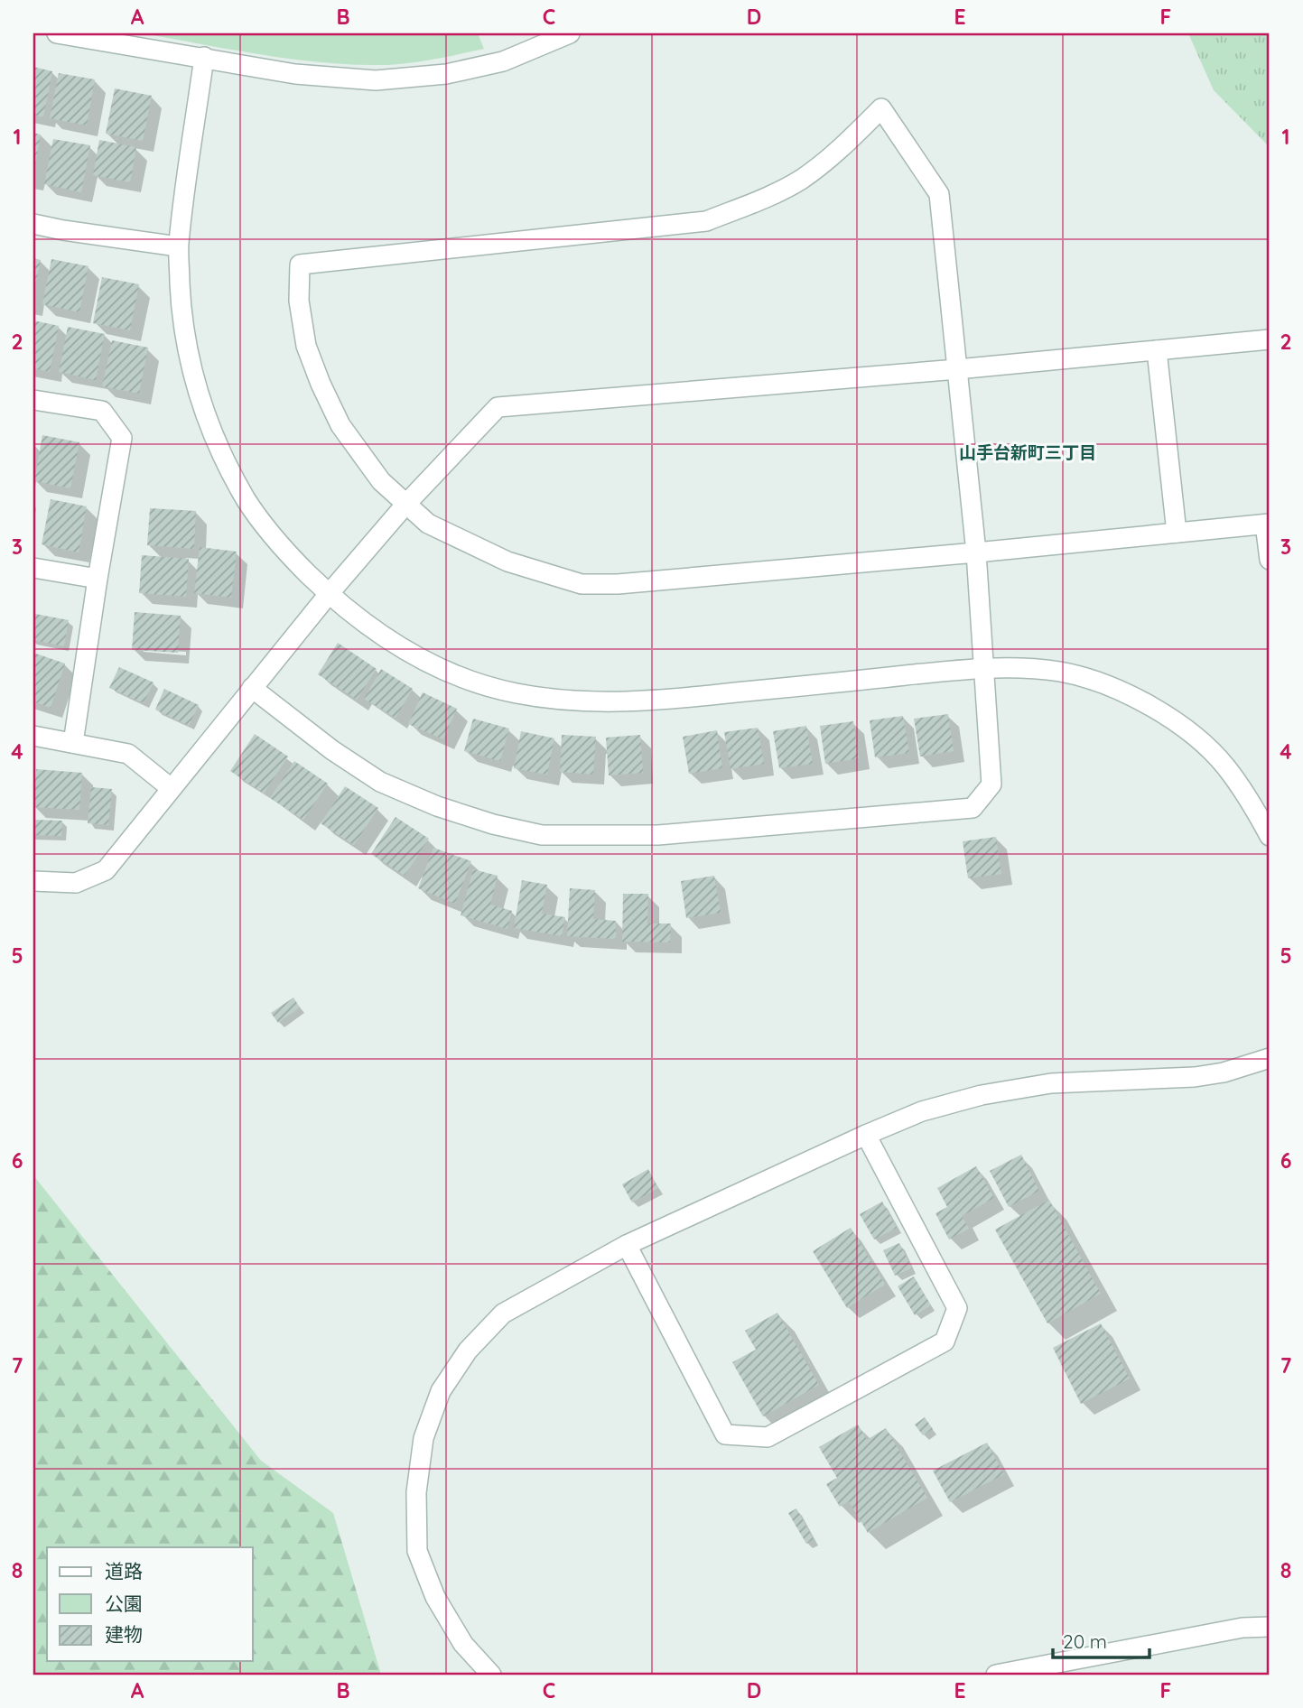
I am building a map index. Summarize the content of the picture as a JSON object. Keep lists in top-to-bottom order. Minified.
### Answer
{"districts":["山手台新町三丁目"],"legend":["道路","公園","建物"],"scale_bar":"20 m","grid":{"columns":["A","B","C","D","E","F"],"rows":["1","2","3","4","5","6","7","8"]}}
